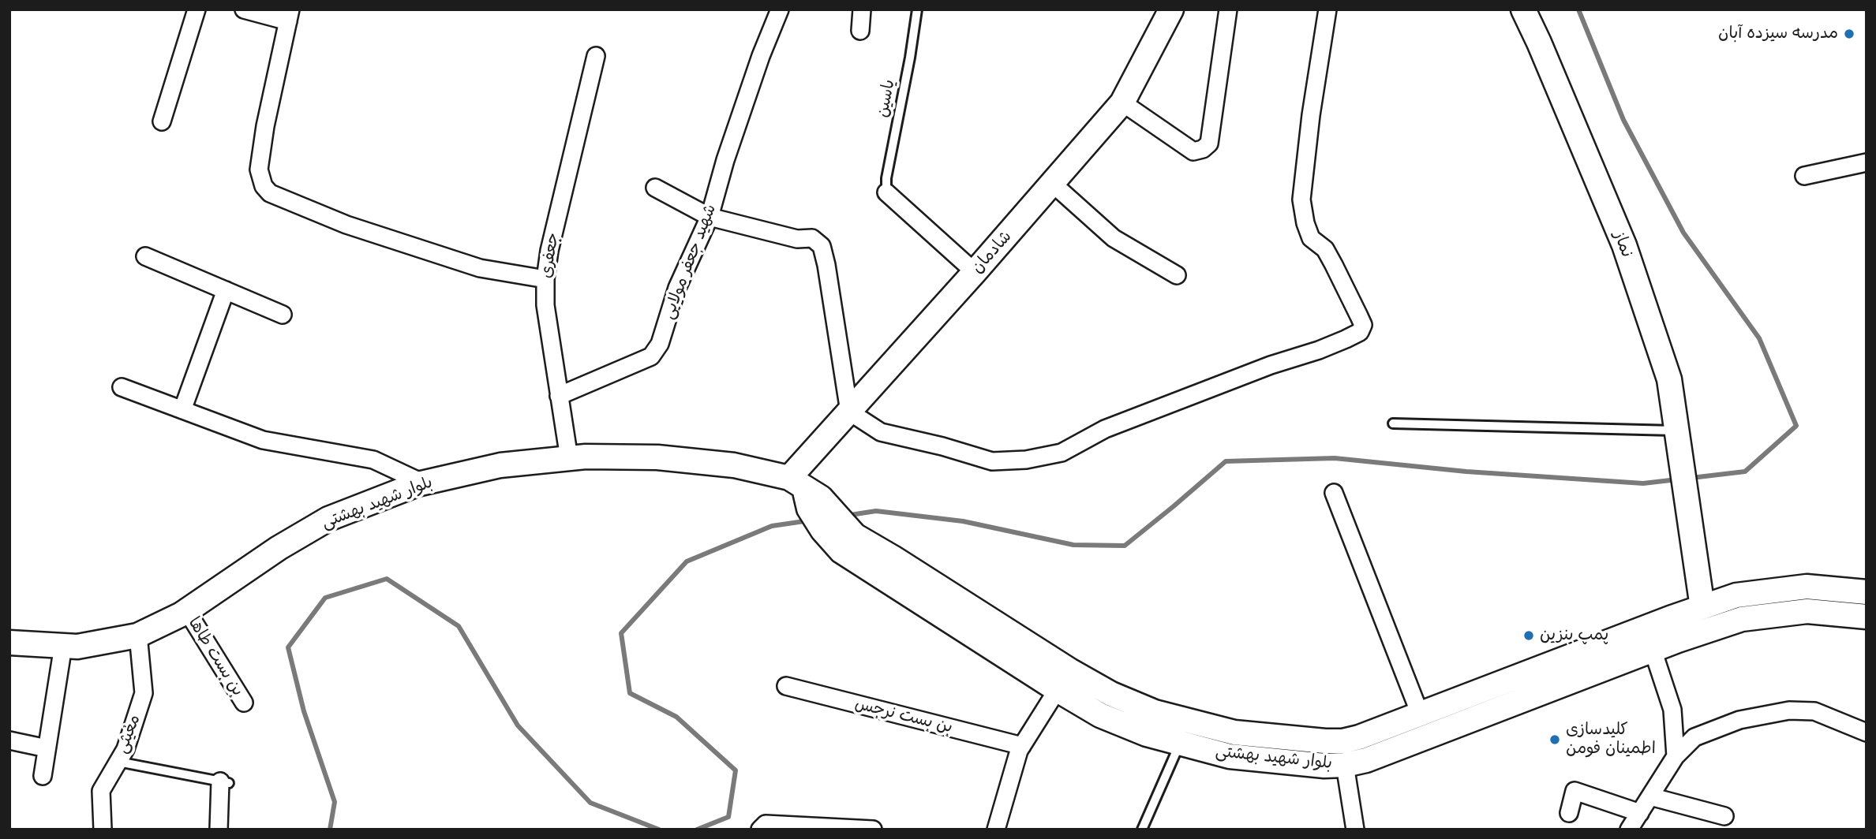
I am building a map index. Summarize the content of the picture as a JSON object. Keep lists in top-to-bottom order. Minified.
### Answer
{"streets":{"main road":["نماز","شادمان","بلوار شهید بهشتی"],"street":["جعفری","شهید جعفر مولایی","بن بست طاها","بن بست نرجس","مغیثی"],"lane":["یاسین"]},"crossings":[["نماز","بلوار شهید بهشتی"],["شادمان","بلوار شهید بهشتی"],["جعفری","شهید جعفر مولایی"],["جعفری","بلوار شهید بهشتی"],["بلوار شهید بهشتی","بن بست طاها"],["بلوار شهید بهشتی","مغیثی"]],"places":["مدرسه سیزده آبان","پمپ بنزین","کلیدسازی اطمینان فومن"]}
